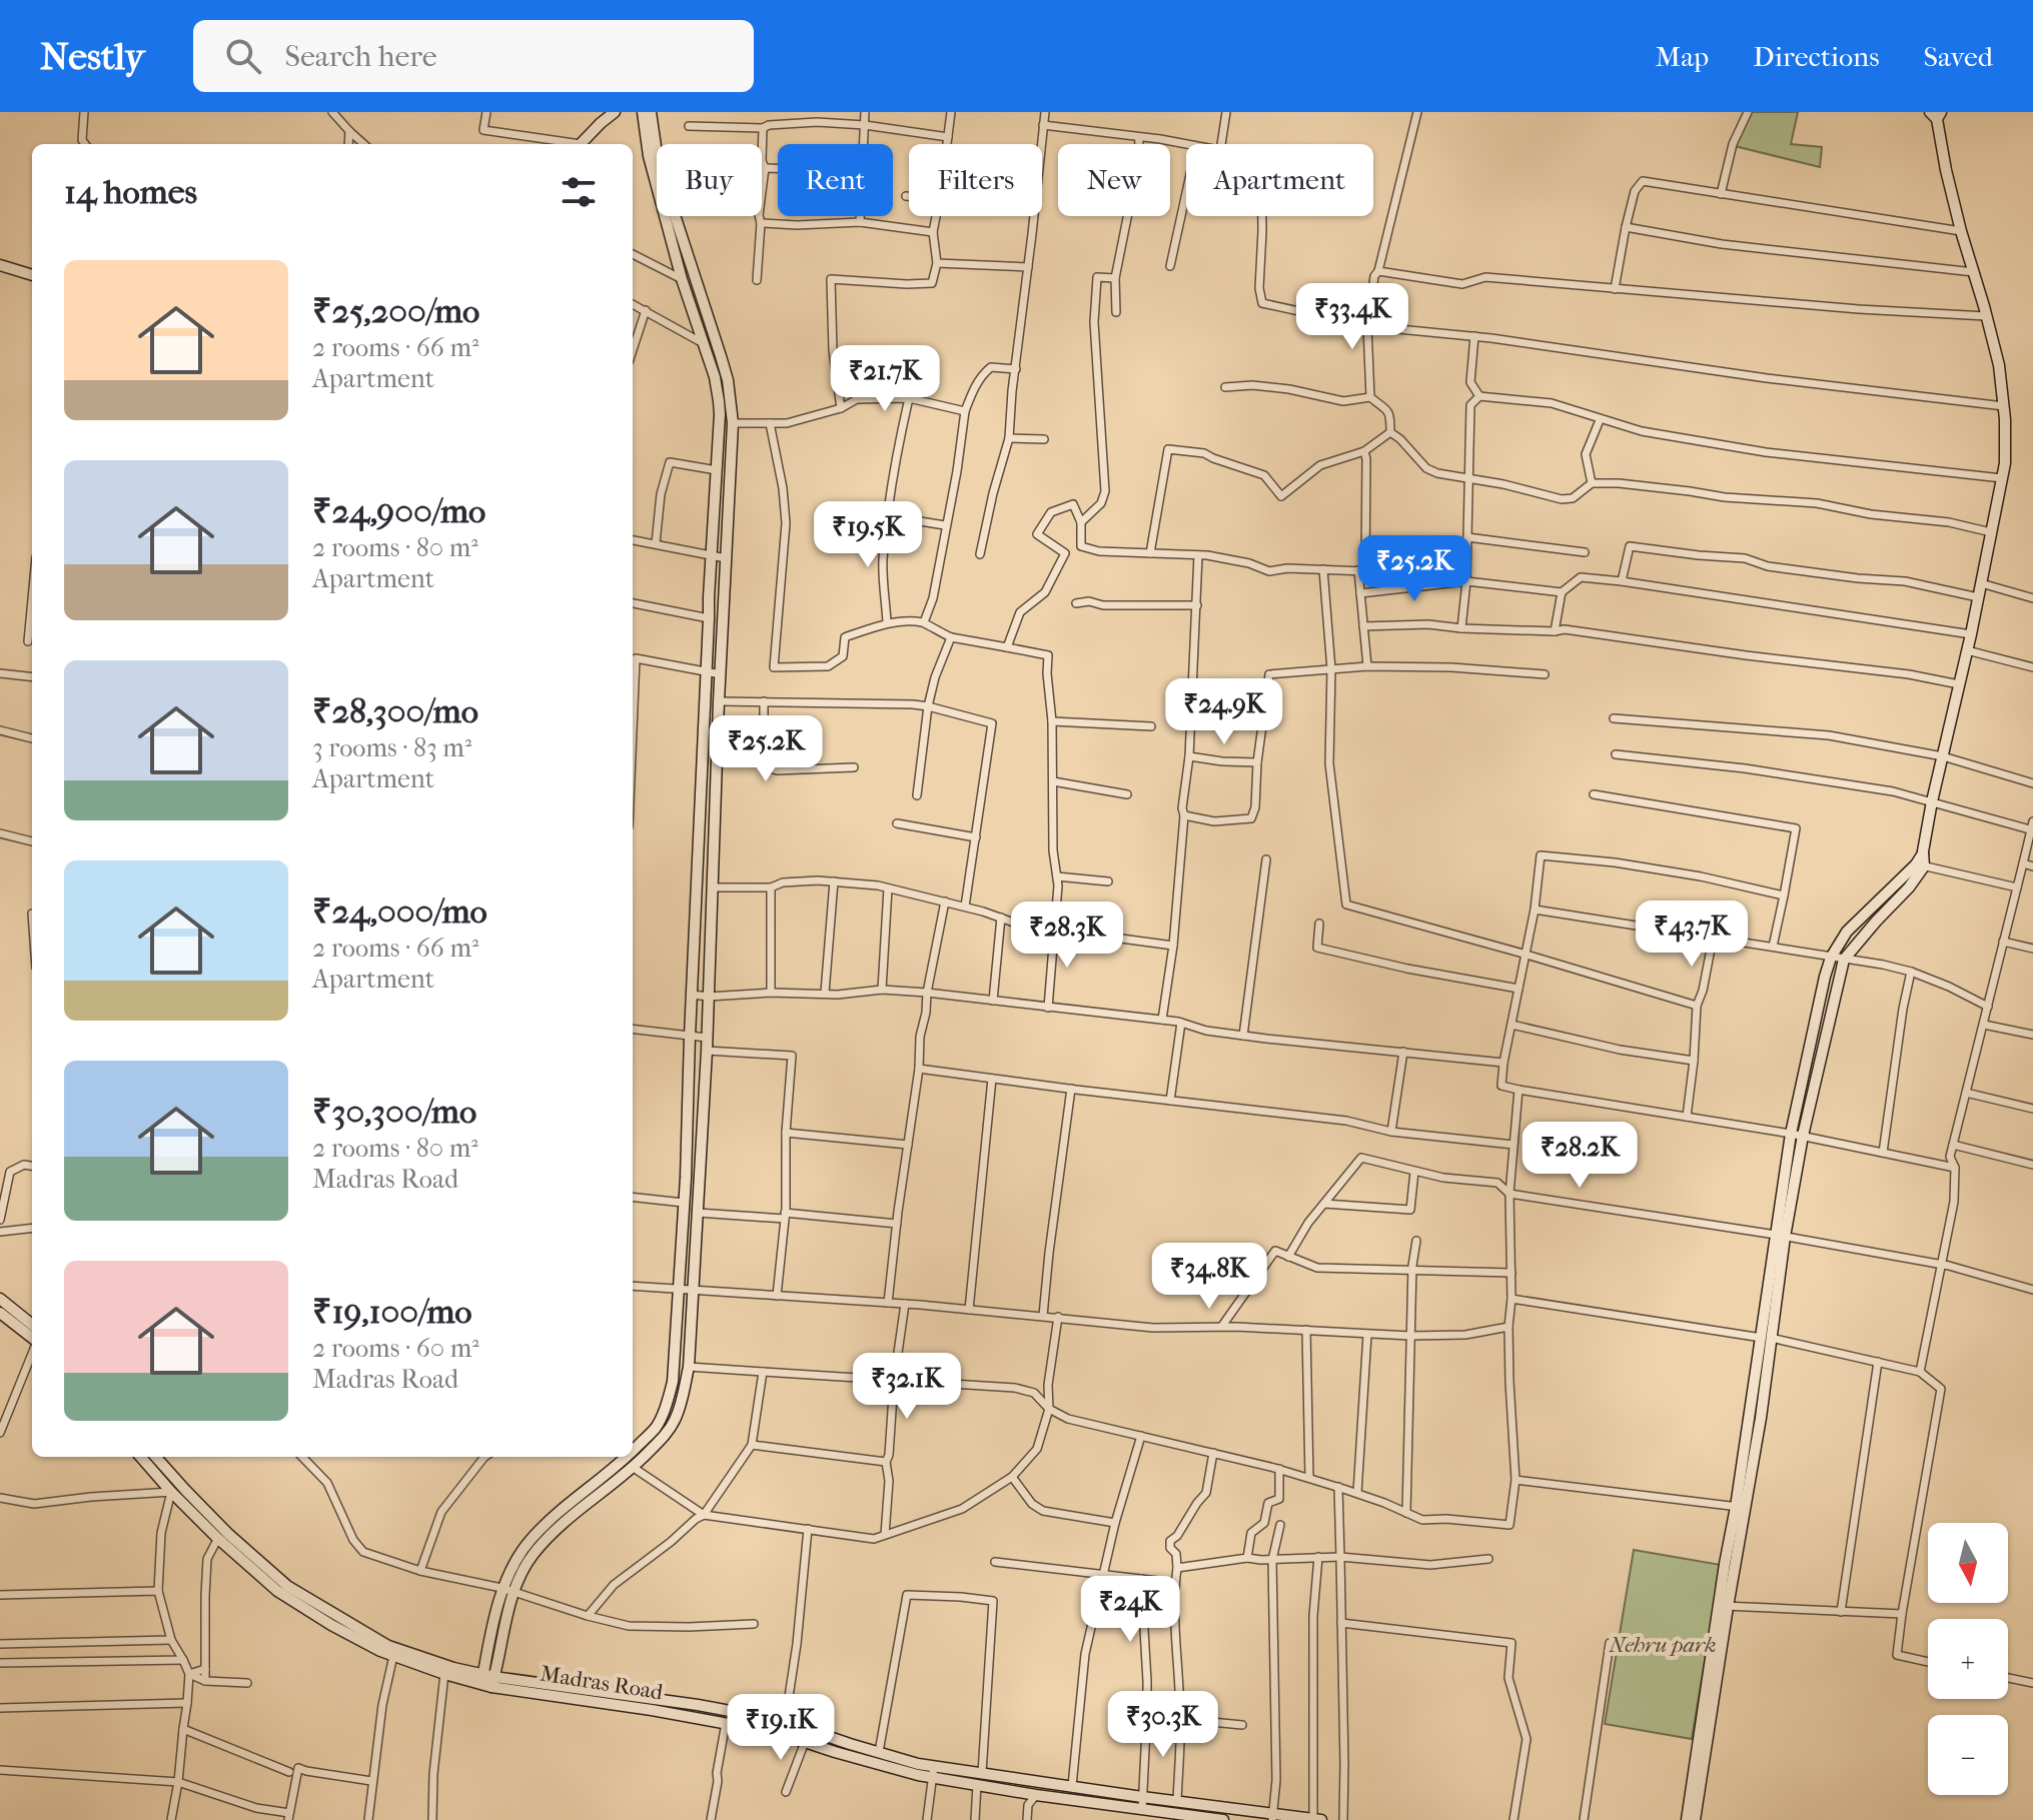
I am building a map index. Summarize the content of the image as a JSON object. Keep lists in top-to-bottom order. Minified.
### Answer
{"streets":{"main road":["Madras Road"]},"parks":["Nehru park"],"north":"bottom","page":{"header":"Nestly","search":"Search here","nav":["Map","Directions","Saved"],"chip":["Buy","Rent","Filters","New","Apartment"],"heading":"14 homes","list":[{"name":"₹25,200/mo","note":"2 rooms · 66 m² · Apartment"},{"name":"₹24,900/mo","note":"2 rooms · 80 m² · Apartment"},{"name":"₹28,300/mo","note":"3 rooms · 83 m² · Apartment"},{"name":"₹24,000/mo","note":"2 rooms · 66 m² · Apartment"},{"name":"₹30,300/mo","note":"2 rooms · 80 m² · Madras Road"},{"name":"₹19,100/mo","note":"2 rooms · 60 m² · Madras Road"}],"price":["₹33.4K","₹21.7K","₹19.5K","₹25.2K","₹24.9K","₹25.2K","₹43.7K","₹28.3K","₹28.2K","₹34.8K","₹32.1K","₹24K","₹30.3K","₹19.1K"],"map_buttons":["+","−"]}}
